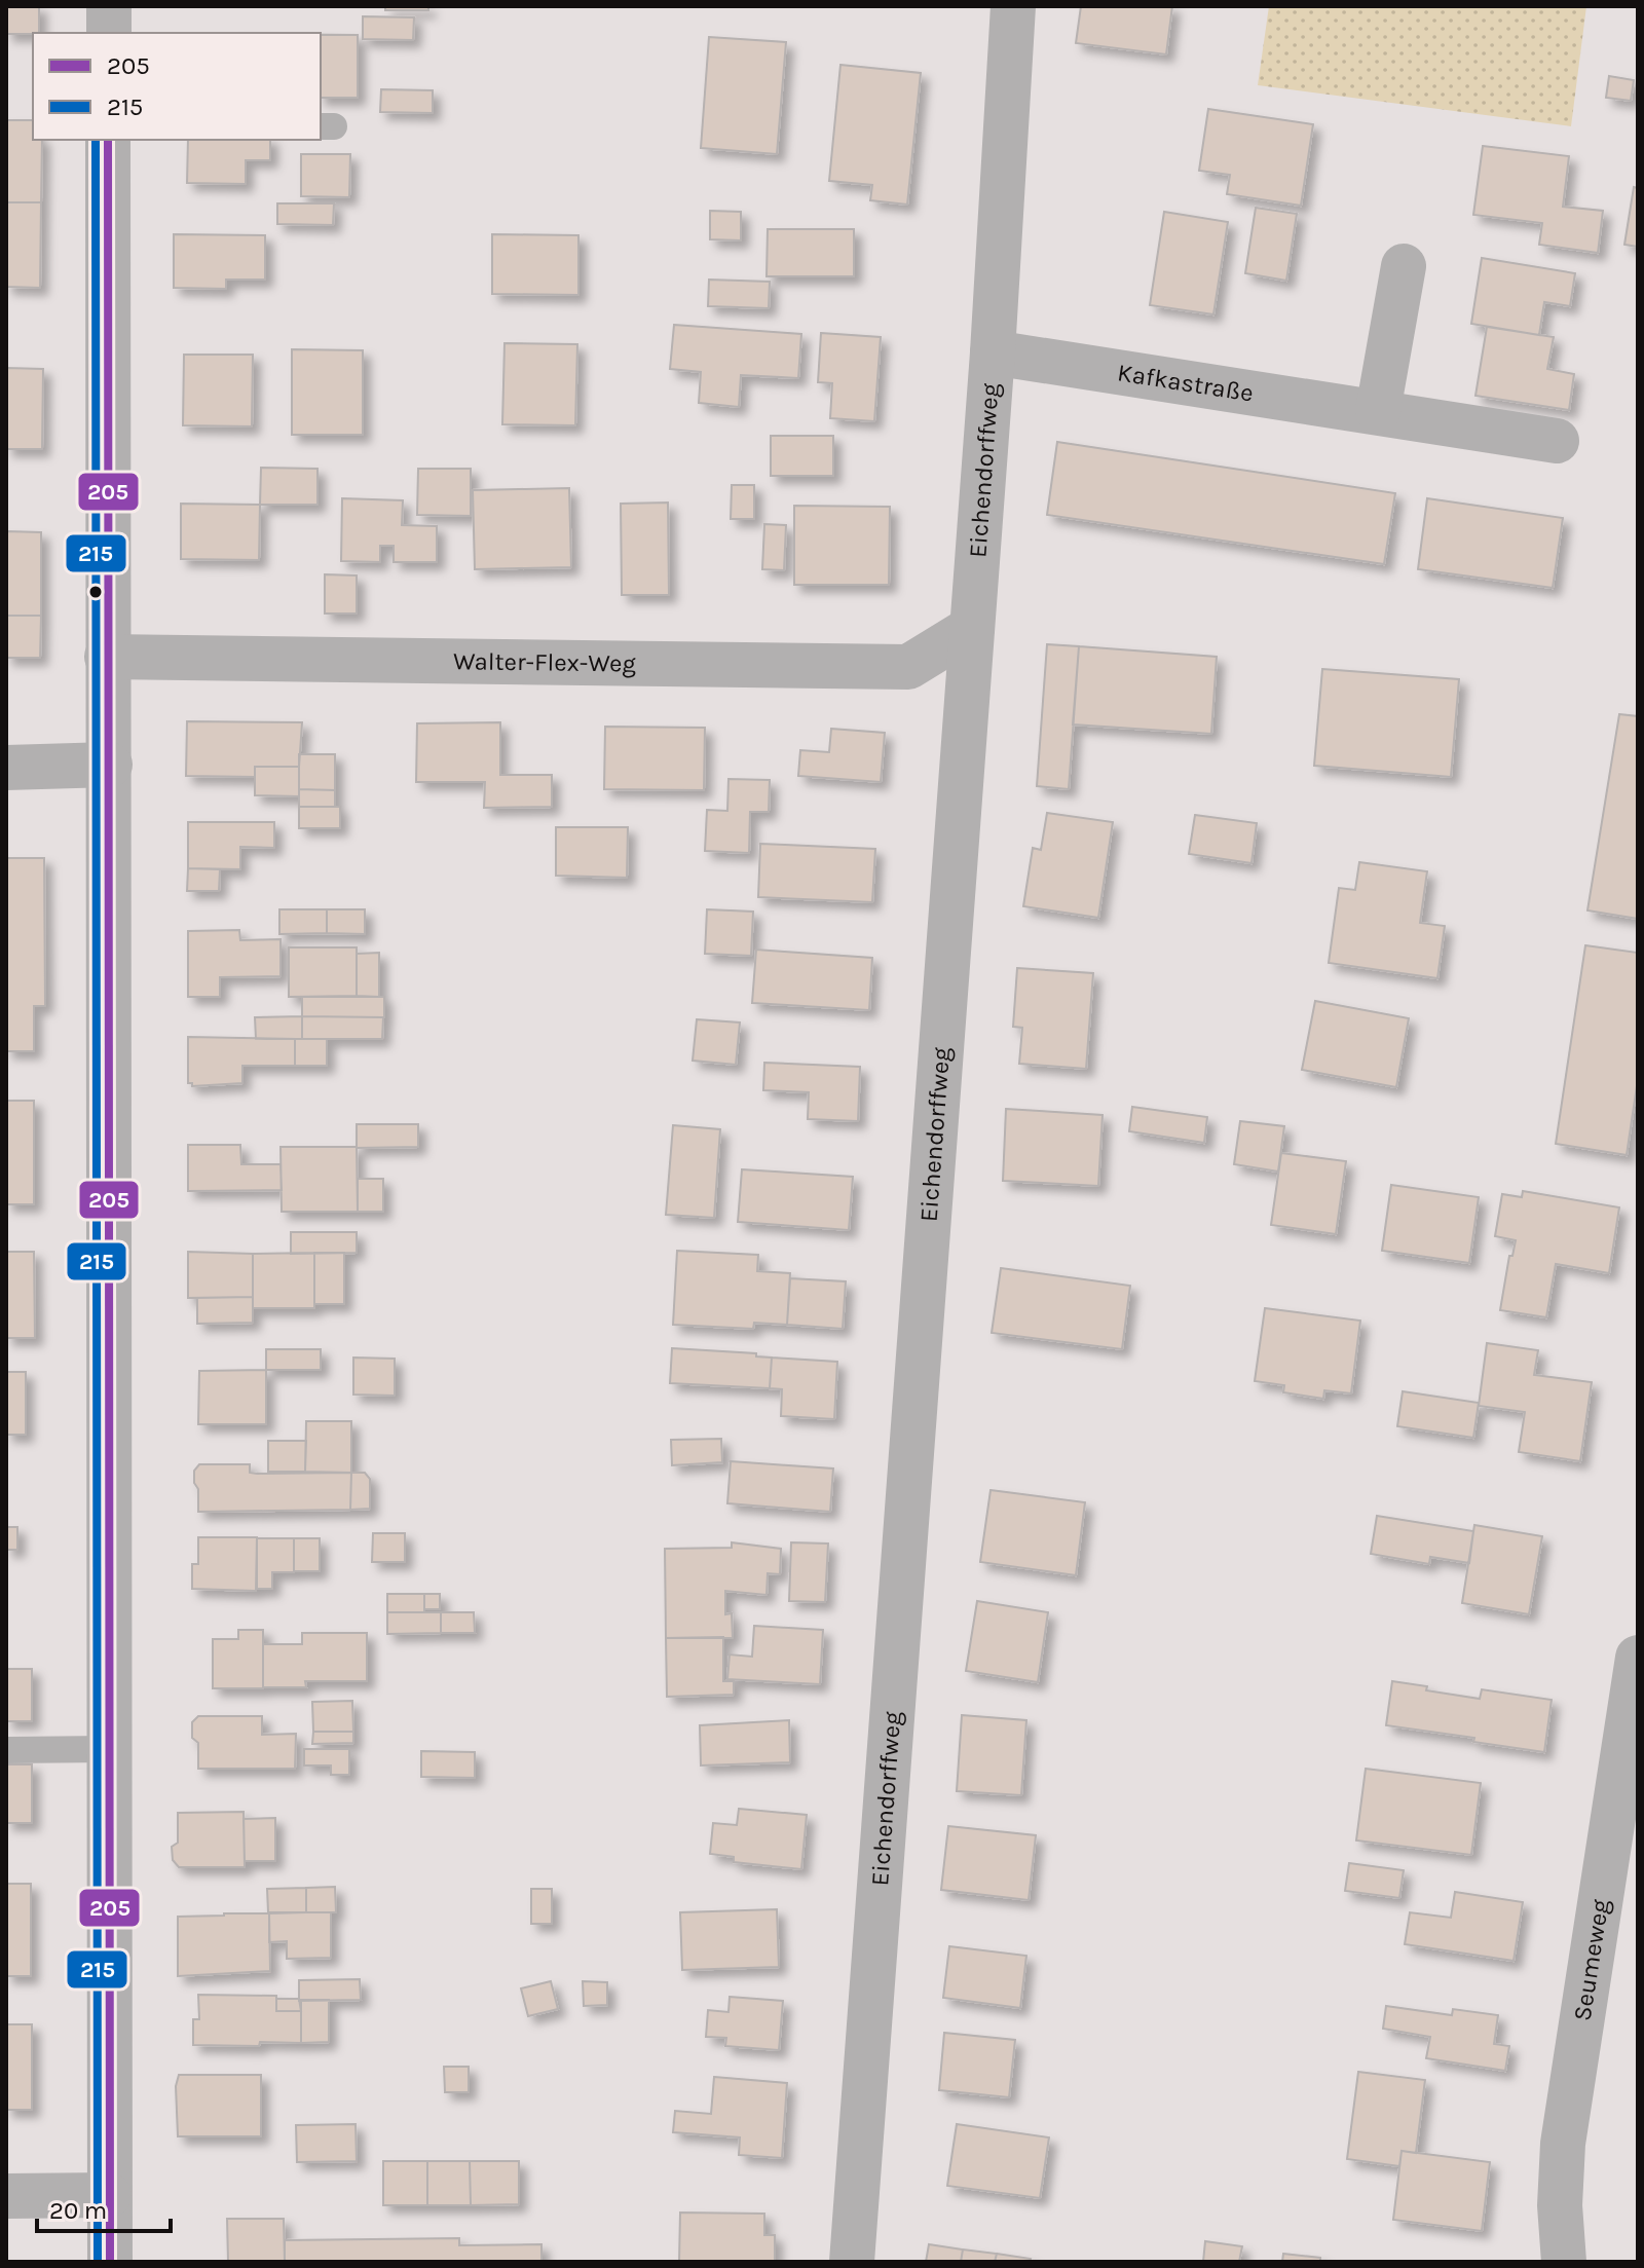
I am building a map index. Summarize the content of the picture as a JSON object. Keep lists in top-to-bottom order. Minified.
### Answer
{"streets":{"street":["Kafkastraße","Eichendorffweg","Walter-Flex-Weg","Seumeweg"]},"crossings":[["Kafkastraße","Eichendorffweg"],["Eichendorffweg","Walter-Flex-Weg"]],"lines":["transit line 205","transit line 215"],"legend":["205","215"],"scale_bar":"20 m"}
